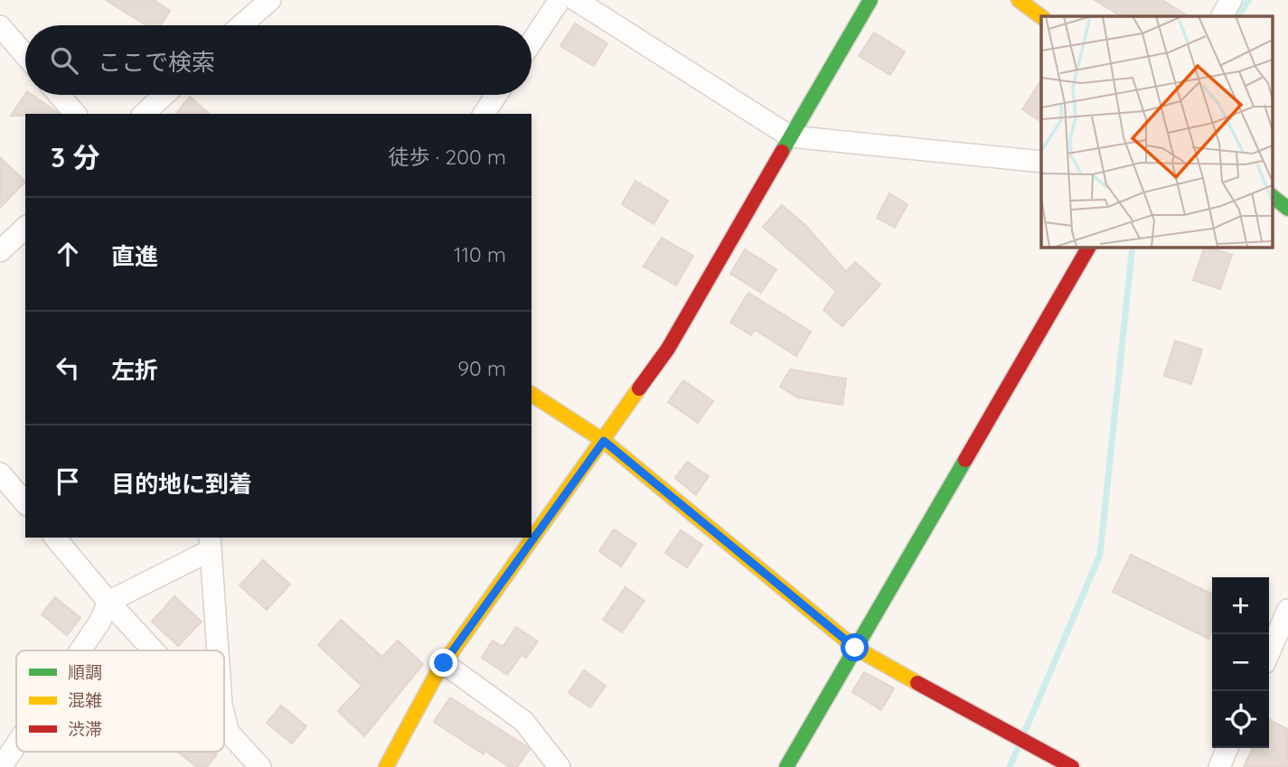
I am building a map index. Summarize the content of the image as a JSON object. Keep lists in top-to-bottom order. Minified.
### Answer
{"legend":["順調","混雑","渋滞"],"page":{"search":"ここで検索","heading":["3 分","徒歩 · 200 m"],"list":[["直進","110 m"],["左折","90 m"],"目的地に到着"],"map_buttons":["+","−"]}}
